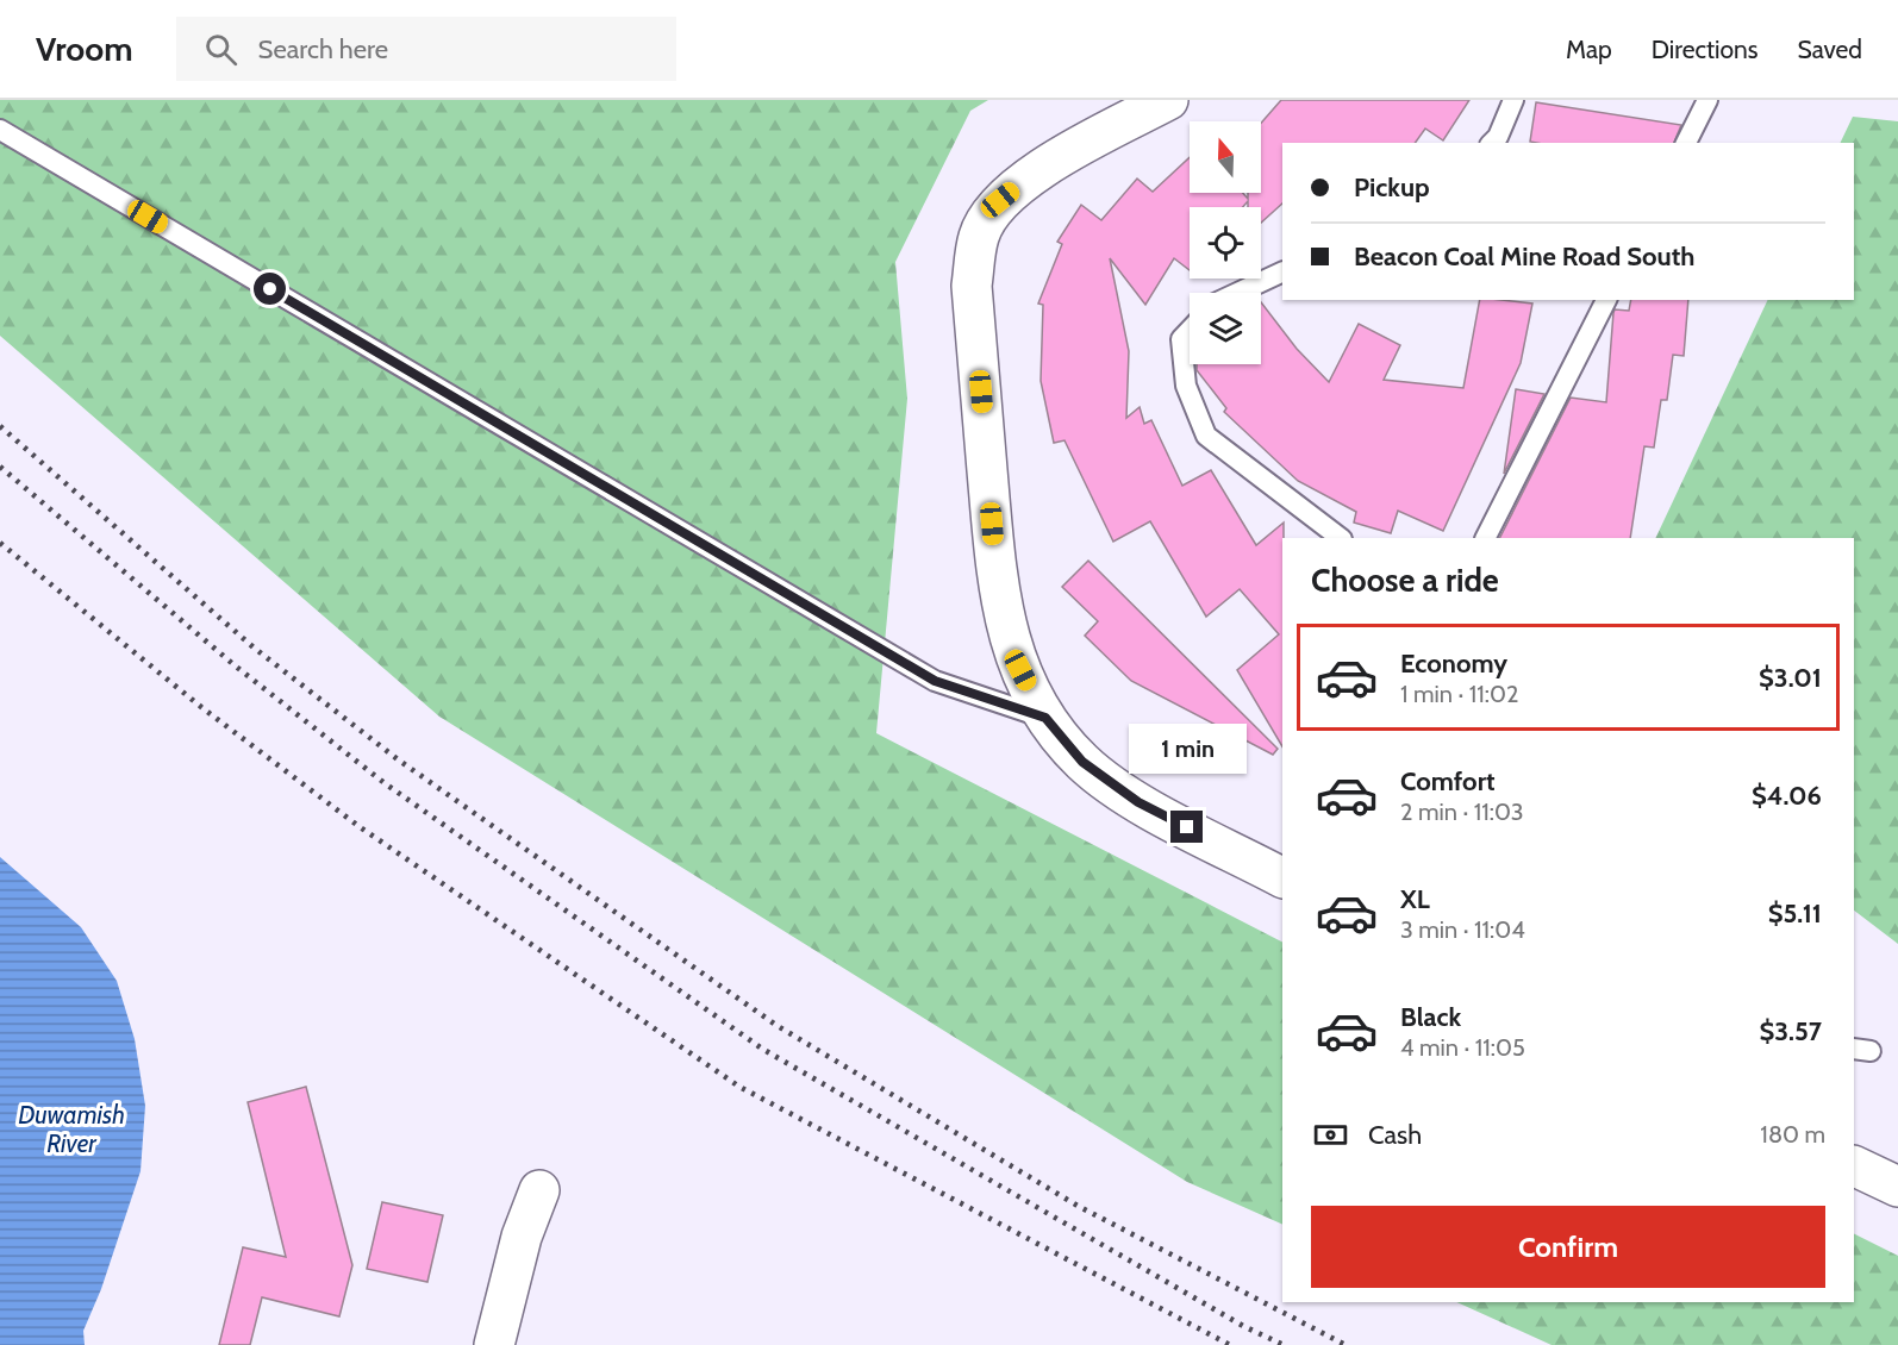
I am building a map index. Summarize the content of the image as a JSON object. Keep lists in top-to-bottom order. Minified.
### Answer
{"water":["Duwamish River"],"north":"top","page":{"header":"Vroom","search":"Search here","nav":["Map","Directions","Saved"],"banner":["Pickup","Beacon Coal Mine Road South"],"heading":"Choose a ride","list":[{"name":"Economy","note":"1 min · 11:02","value":"$3.01"},{"name":"Comfort","note":"2 min · 11:03","value":"$4.06"},{"name":"XL","note":"3 min · 11:04","value":"$5.11"},{"name":"Black","note":"4 min · 11:05","value":"$3.57"}],"bubble":"1 min","pay":["Cash","180 m"],"buttons":"Confirm"}}
